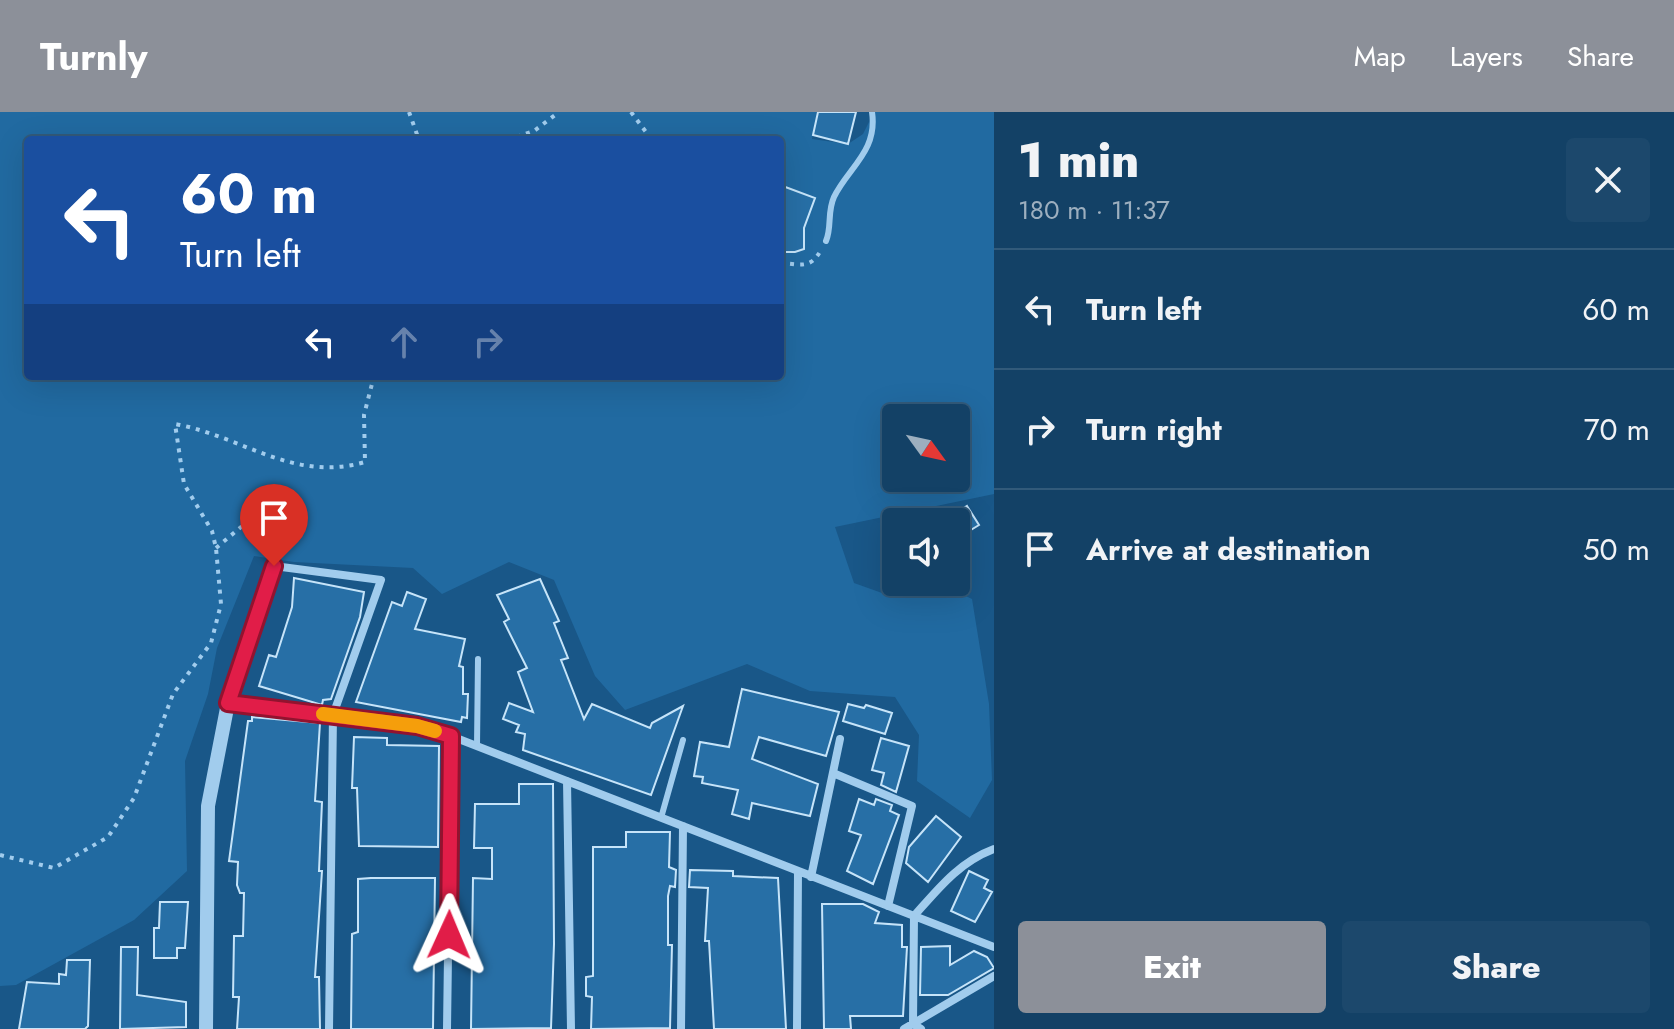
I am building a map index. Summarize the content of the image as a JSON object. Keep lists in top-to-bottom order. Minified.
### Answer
{"north":"bottom right","page":{"header":"Turnly","nav":["Map","Layers","Share"],"heading":["1 min","180 m · 11:37"],"turn":["60 m","Turn left"],"list":[{"name":"Turn left","value":"60 m"},{"name":"Turn right","value":"70 m"},{"name":"Arrive at destination","value":"50 m"}],"buttons":["Exit","Share"]}}
